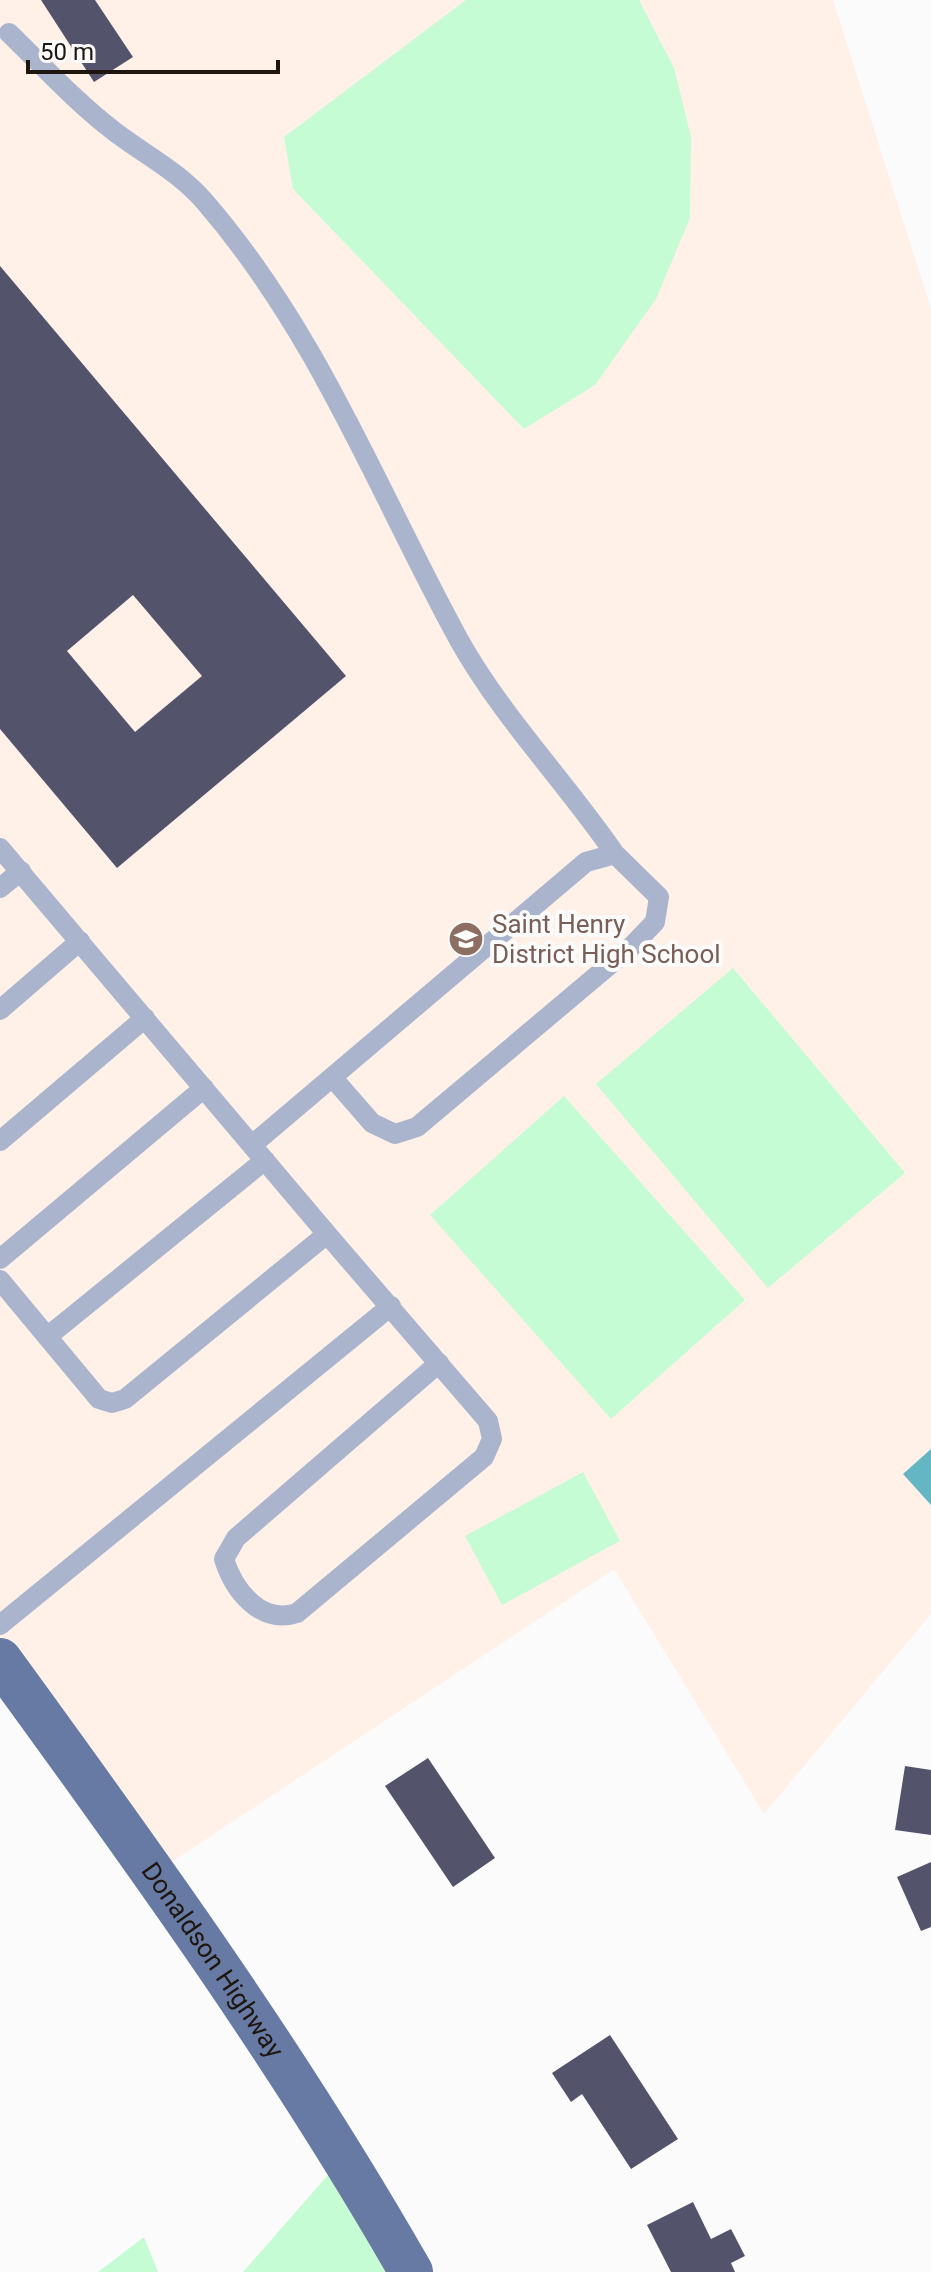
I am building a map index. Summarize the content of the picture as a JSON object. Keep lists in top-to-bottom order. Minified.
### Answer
{"streets":{"main road":["Donaldson Highway"]},"places":{"school or university":["Saint Henry District High School"]},"scale_bar":"50 m"}
